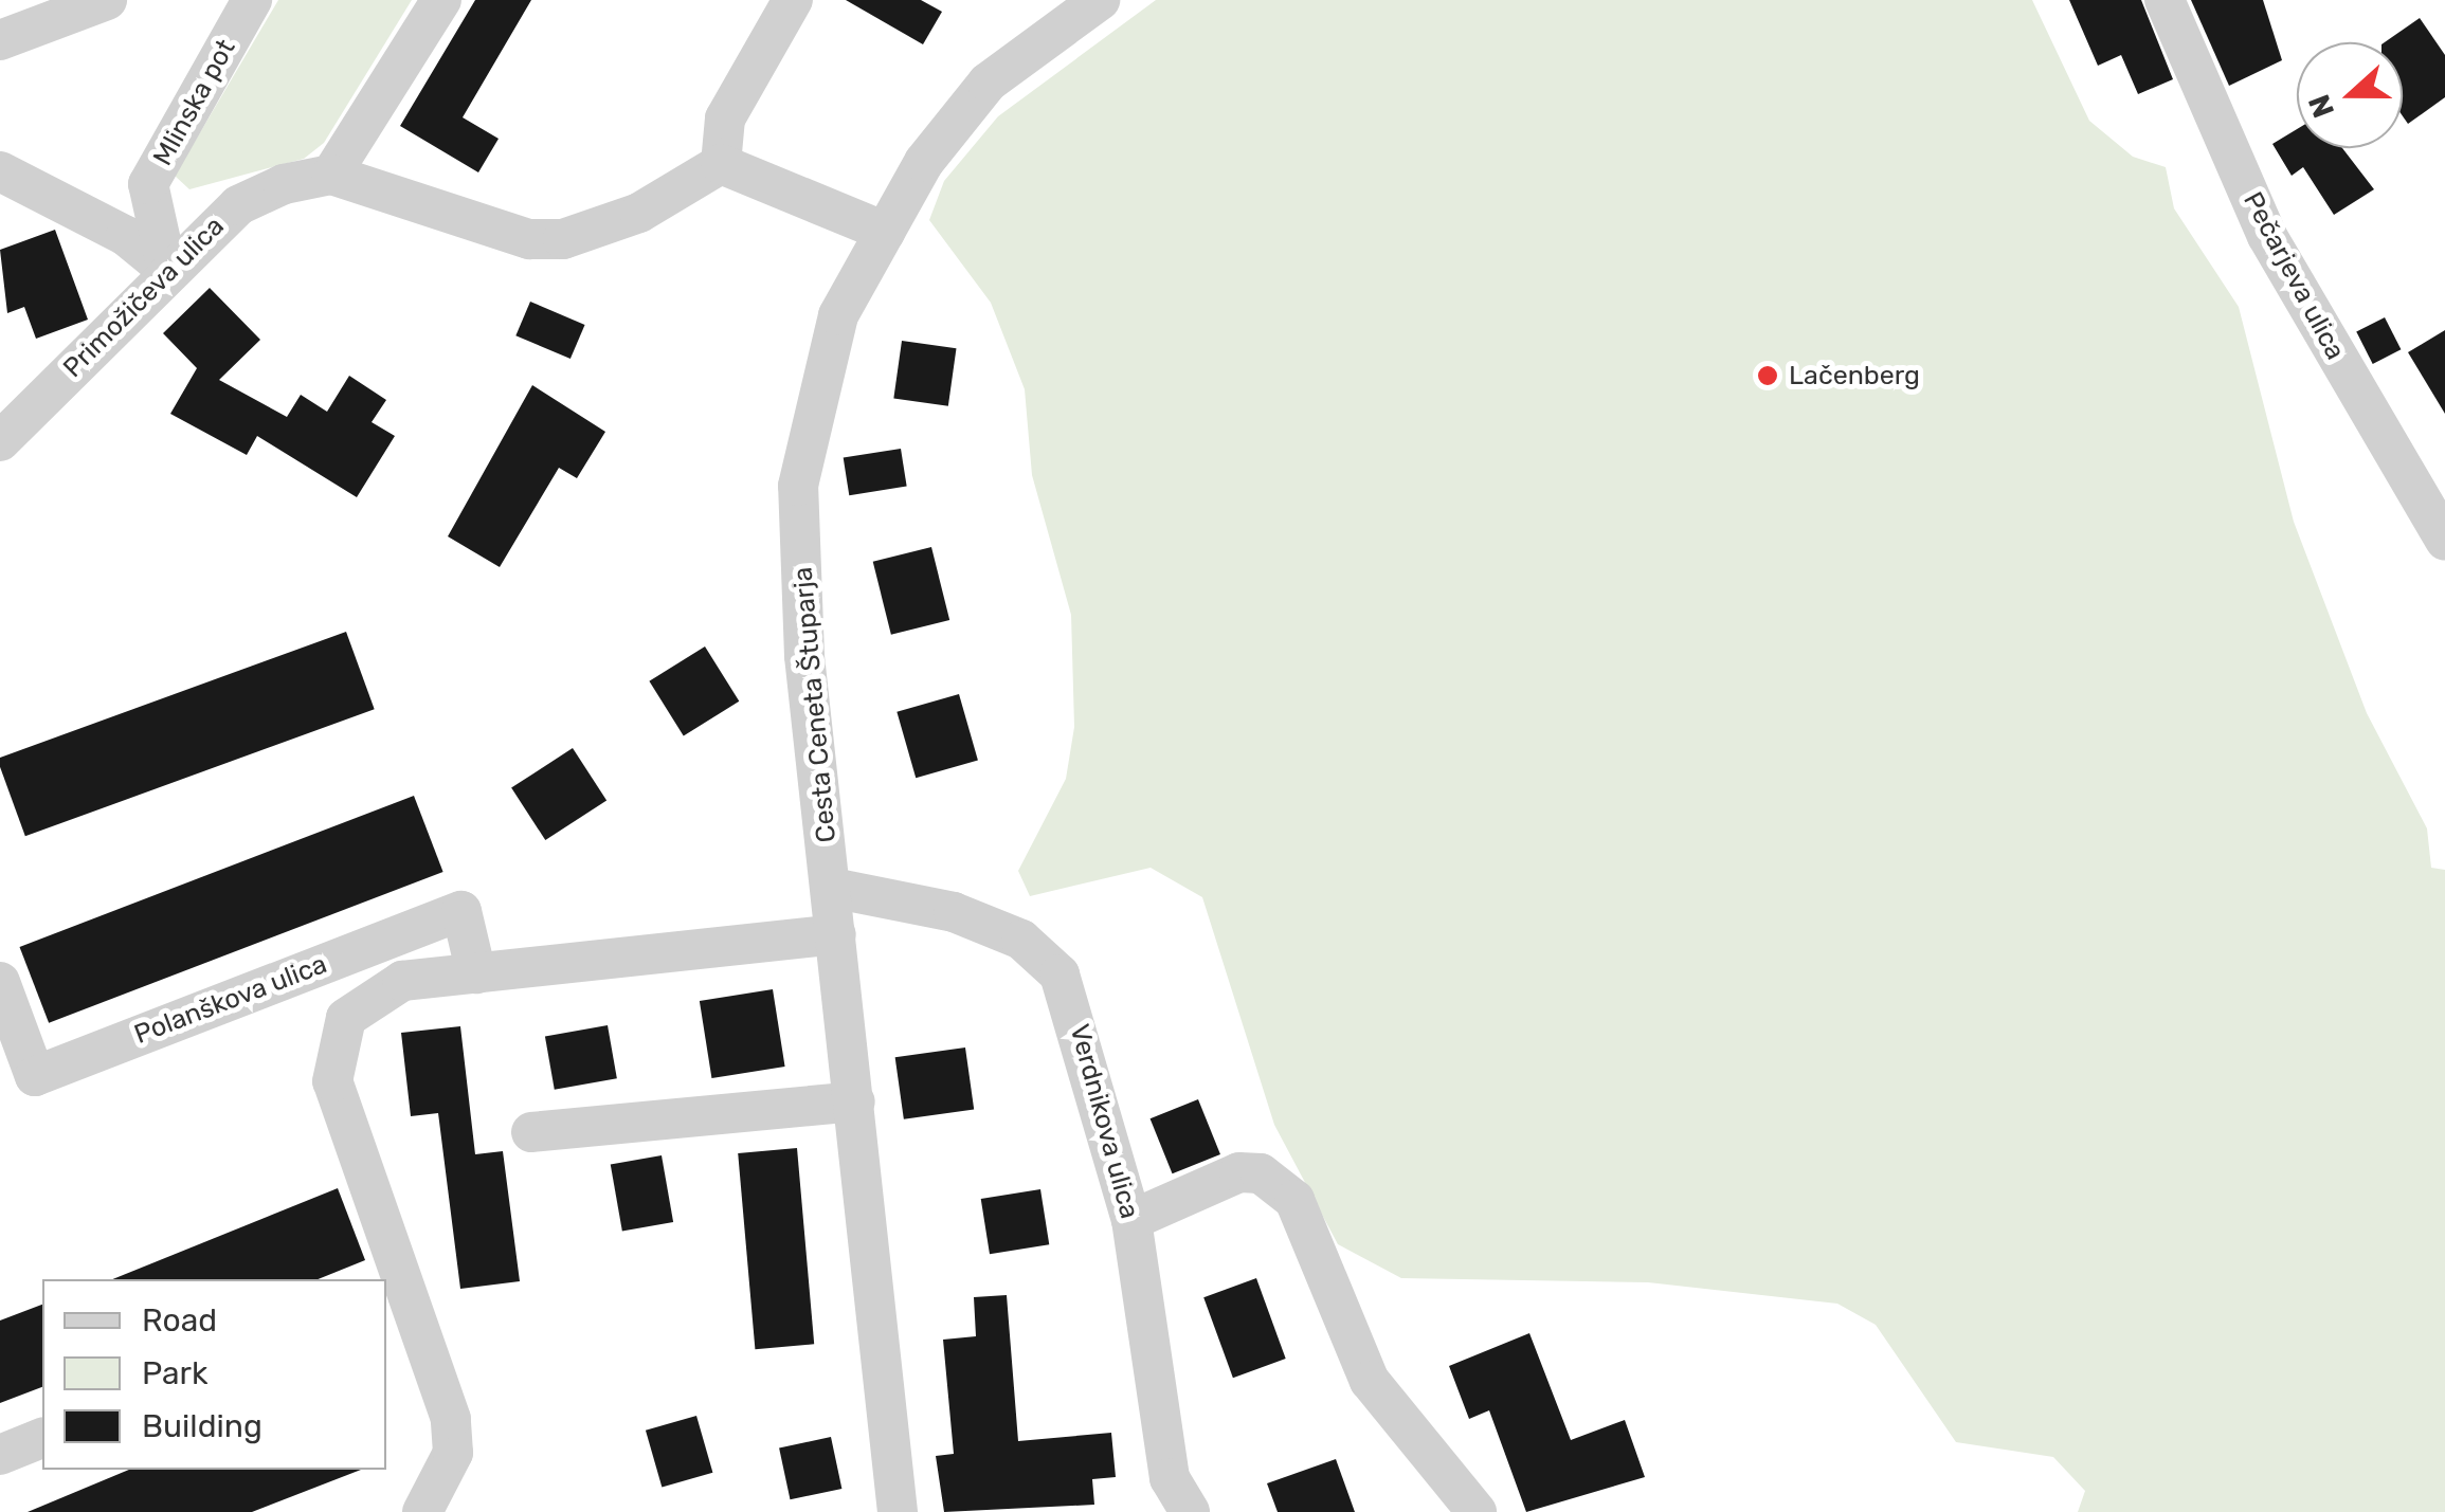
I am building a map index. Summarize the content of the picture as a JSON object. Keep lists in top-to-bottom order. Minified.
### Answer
{"streets":{"street":["Mlinska pot","Pečarjeva ulica","Primožičeva ulica","Cesta Ceneta Štuparja","Polanškova ulica","Verdnikova ulica"]},"crossings":[["Mlinska pot","Primožičeva ulica"],["Cesta Ceneta Štuparja","Polanškova ulica"],["Cesta Ceneta Štuparja","Verdnikova ulica"]],"places":["Lačenberg"],"legend":["Road","Park","Building"],"north":"left"}
